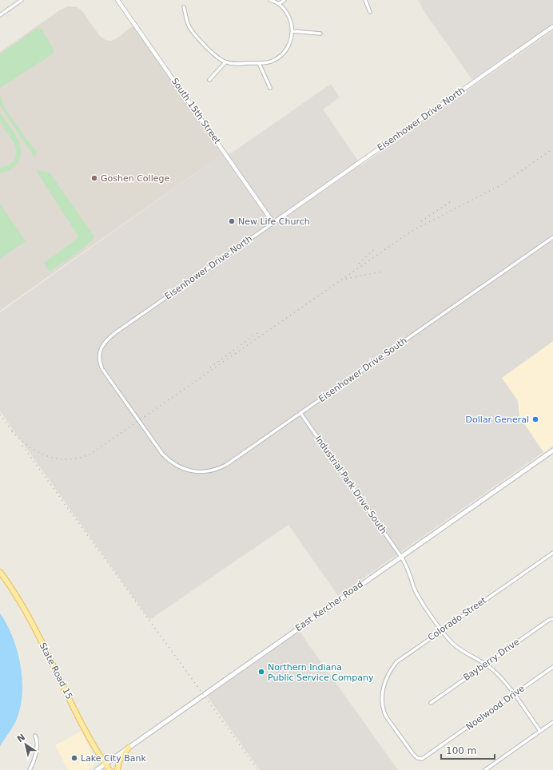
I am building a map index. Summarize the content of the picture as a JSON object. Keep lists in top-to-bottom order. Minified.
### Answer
{"streets":{"main road":["East Kercher Road","State Road 15"],"street":["South 15th Street","Eisenhower Drive North","Eisenhower Drive South","Industrial Park Drive South","Colorado Street","Bayberry Drive","Noelwood Drive"]},"crossings":[["South 15th Street","Eisenhower Drive North"],["Eisenhower Drive North","Eisenhower Drive South"],["Eisenhower Drive South","Industrial Park Drive South"],["Industrial Park Drive South","East Kercher Road"],["Industrial Park Drive South","Colorado Street"],["Industrial Park Drive South","Bayberry Drive"],["Industrial Park Drive South","Noelwood Drive"],["East Kercher Road","State Road 15"],["Colorado Street","Noelwood Drive"]],"places":["Goshen College","New Life Church","Dollar General","Northern Indiana Public Service Company","Lake City Bank"],"scale_bar":"100 m","north":"top left"}
